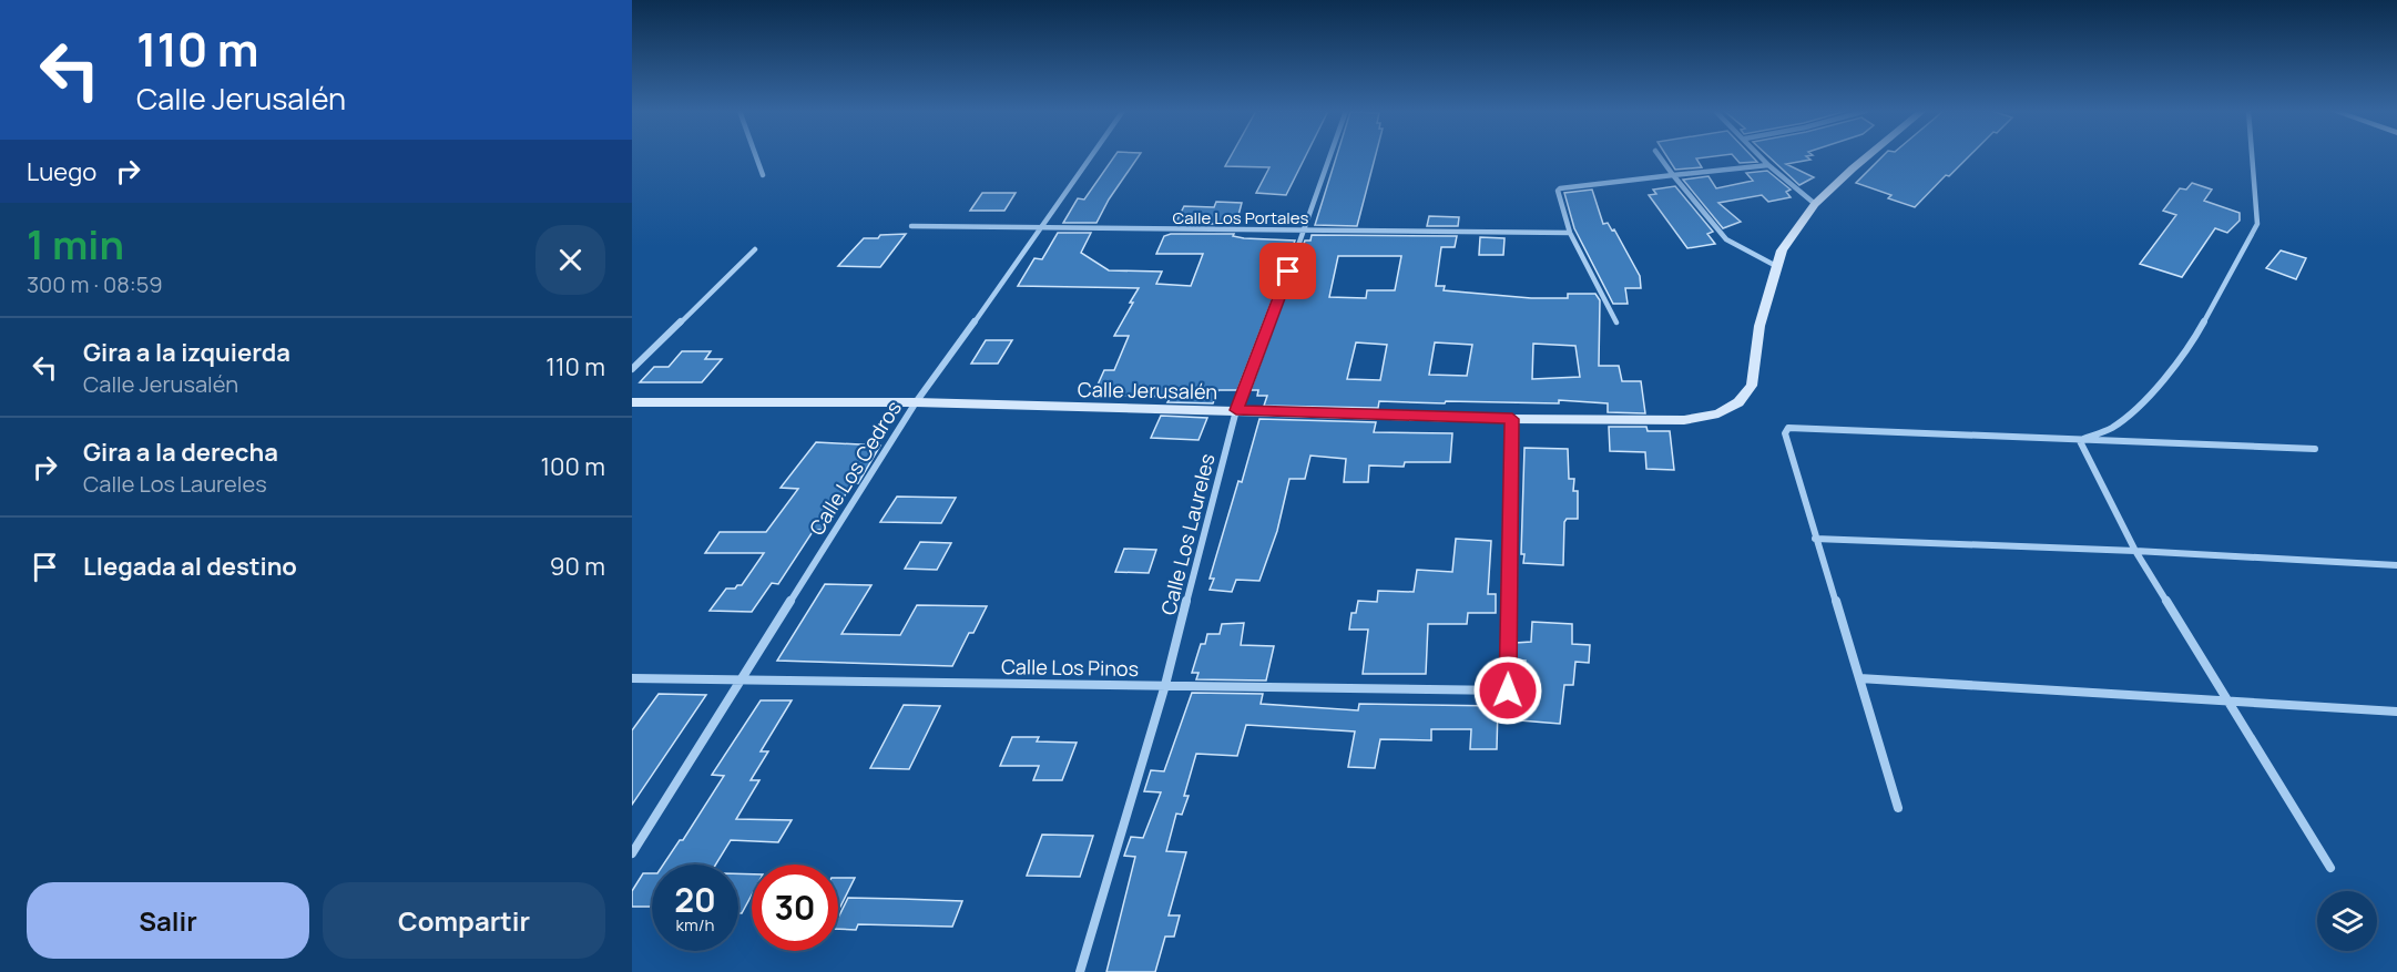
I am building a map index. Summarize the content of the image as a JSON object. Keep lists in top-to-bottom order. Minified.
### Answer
{"streets":{"street":["Calle Los Portales","Calle Jerusalén","Calle Los Cedros","Calle Los Laureles","Calle Los Pinos"]},"crossings":[["Calle Los Portales","Calle Los Cedros"],["Calle Los Portales","Calle Los Laureles"],["Calle Jerusalén","Calle Los Cedros"],["Calle Jerusalén","Calle Los Laureles"],["Calle Jerusalén","Calle Los Pinos"],["Calle Los Cedros","Calle Los Pinos"],["Calle Los Laureles","Calle Los Pinos"]],"page":{"turn":["110 m","Calle Jerusalén"],"then":"Luego","heading":["1 min","300 m · 08:59"],"list":[{"name":"Gira a la izquierda","note":"Calle Jerusalén","value":"110 m"},{"name":"Gira a la derecha","note":"Calle Los Laureles","value":"100 m"},{"name":"Llegada al destino","value":"90 m"}],"speed":"20 km/h","limit":"30","buttons":["Salir","Compartir"]}}
